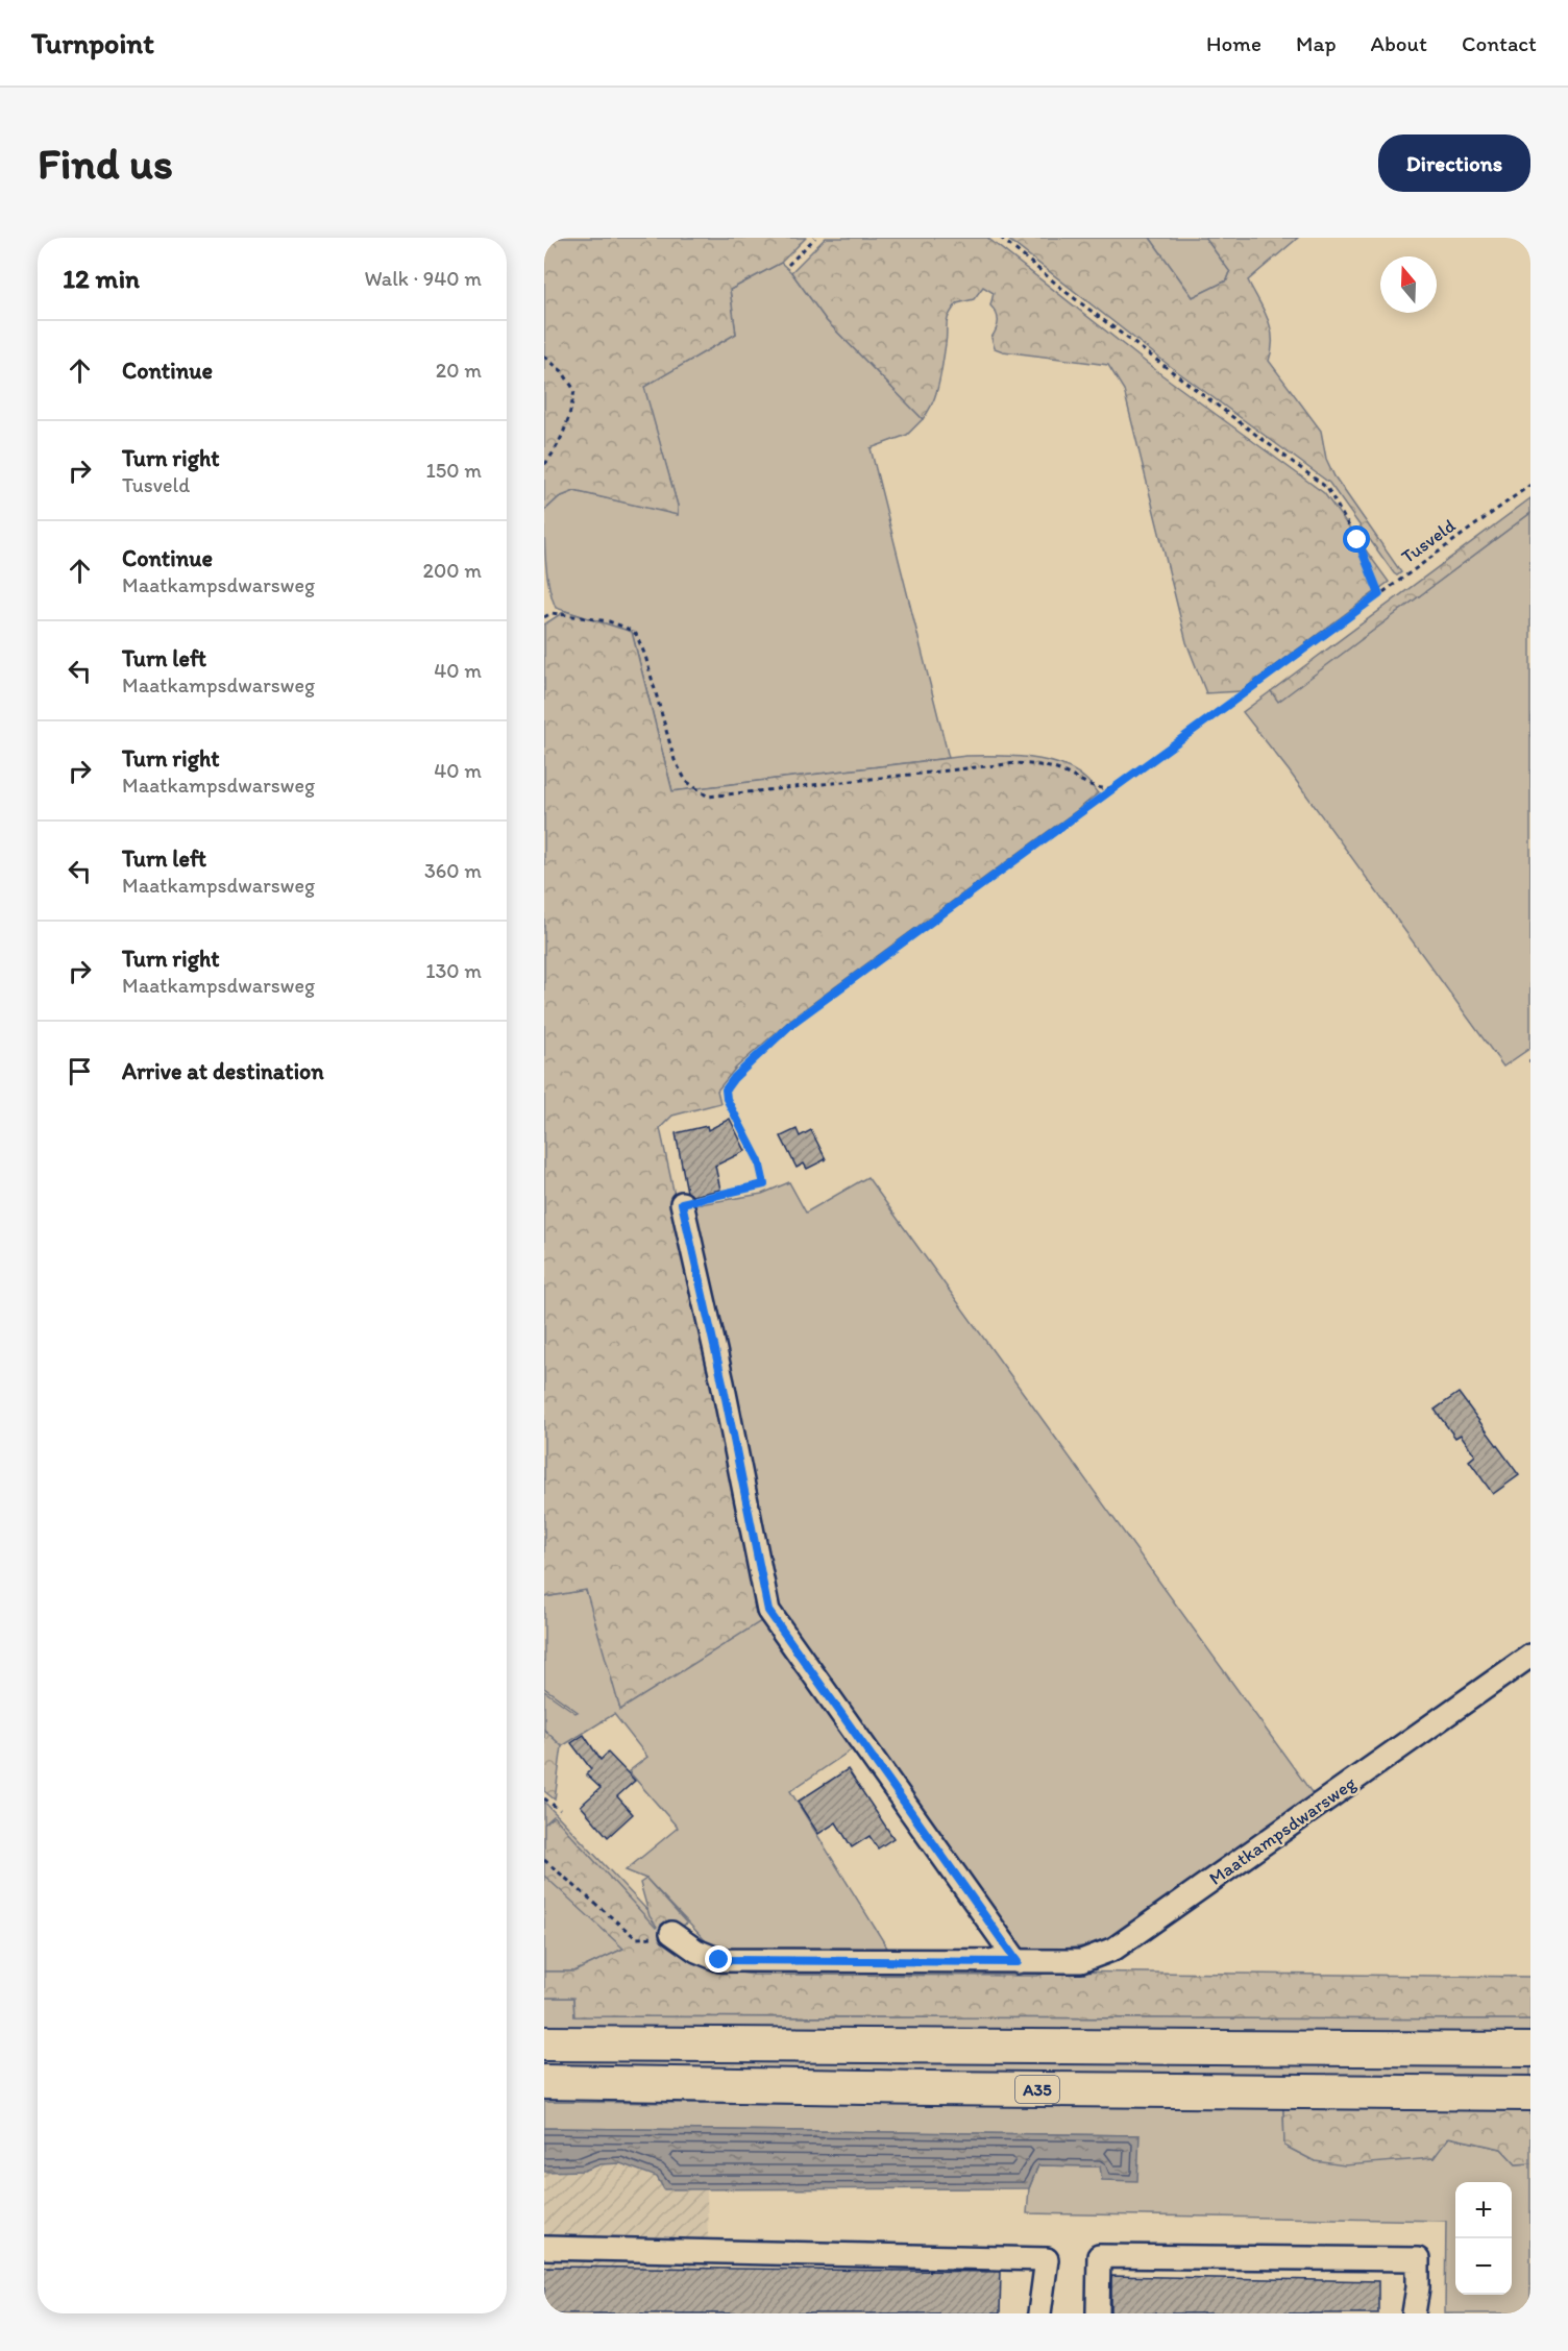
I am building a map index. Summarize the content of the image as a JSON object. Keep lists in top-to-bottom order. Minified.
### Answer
{"streets":{"highway":["A35"],"street":["Maatkampsdwarsweg"],"path":["Tusveld"]},"north":"top","page":{"header":"Turnpoint","nav":["Home","Map","About","Contact"],"buttons":"Directions","title":"Find us","heading":["12 min","Walk · 940 m"],"list":[["Continue","20 m"],["Turn right","Tusveld","150 m"],["Continue","Maatkampsdwarsweg","200 m"],["Turn left","Maatkampsdwarsweg","40 m"],["Turn right","Maatkampsdwarsweg","40 m"],["Turn left","Maatkampsdwarsweg","360 m"],["Turn right","Maatkampsdwarsweg","130 m"],"Arrive at destination"],"map_buttons":["+","−"]}}
